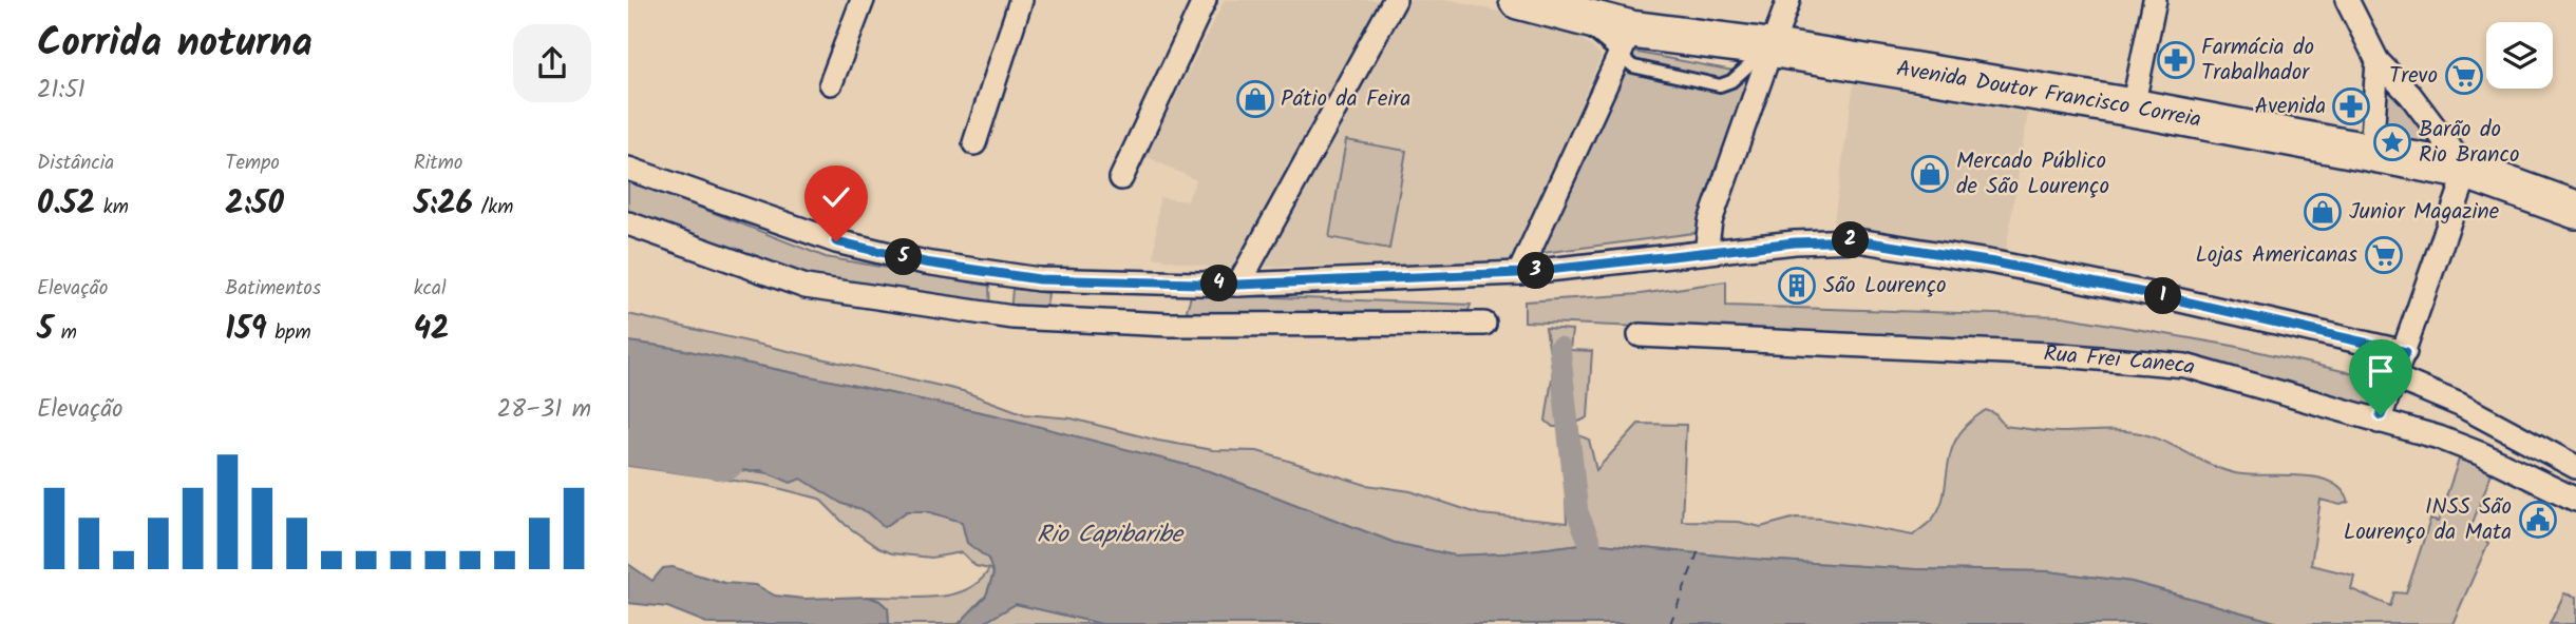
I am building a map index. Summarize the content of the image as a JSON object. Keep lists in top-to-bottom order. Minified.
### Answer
{"streets":{"main road":["Avenida Doutor Francisco Correia"],"street":["Rua Frei Caneca"]},"water":["Rio Capibaribe"],"places":{"pharmacy":["Farmácia do Trabalhador","Avenida"],"supermarket":["Trevo","Lojas Americanas"],"shop":["Pátio da Feira","Mercado Público de São Lourenço","Junior Magazine"],"place":["Barão do Rio Branco"],"building":["São Lourenço"],"public building":["INSS São Lourenço da Mata"]},"page":{"heading":["Corrida noturna","21:51"],"stats":[["Distância","0.52 km"],["Tempo","2:50"],["Ritmo","5:26 /km"],["Elevação","5 m"],["Batimentos","159 bpm"],["kcal","42"]],"pins":["2","5","3","4","1"],"chart":["Elevação","28–31 m"]}}
